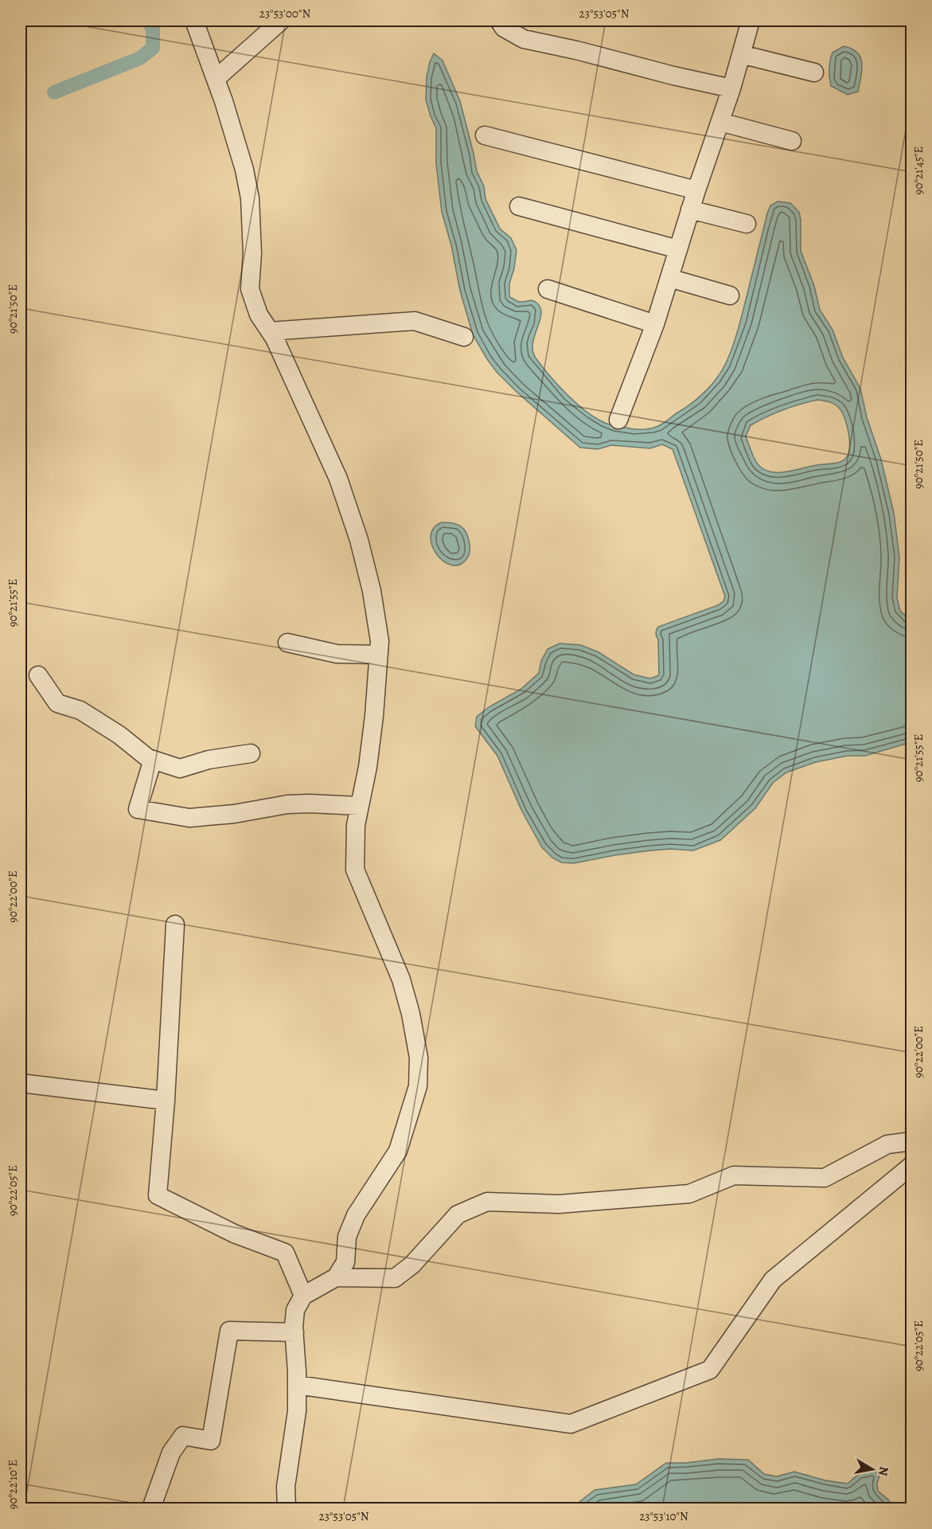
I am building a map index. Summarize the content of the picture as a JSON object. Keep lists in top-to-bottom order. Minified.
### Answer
{"north":"right","coordinates":["23°53'00\"N","23°53'05\"N","90°21'45\"E","90°21'50\"E","90°21'55\"E","90°22'00\"E","90°22'05\"E","90°22'10\"E","23°53'10\"N"]}
